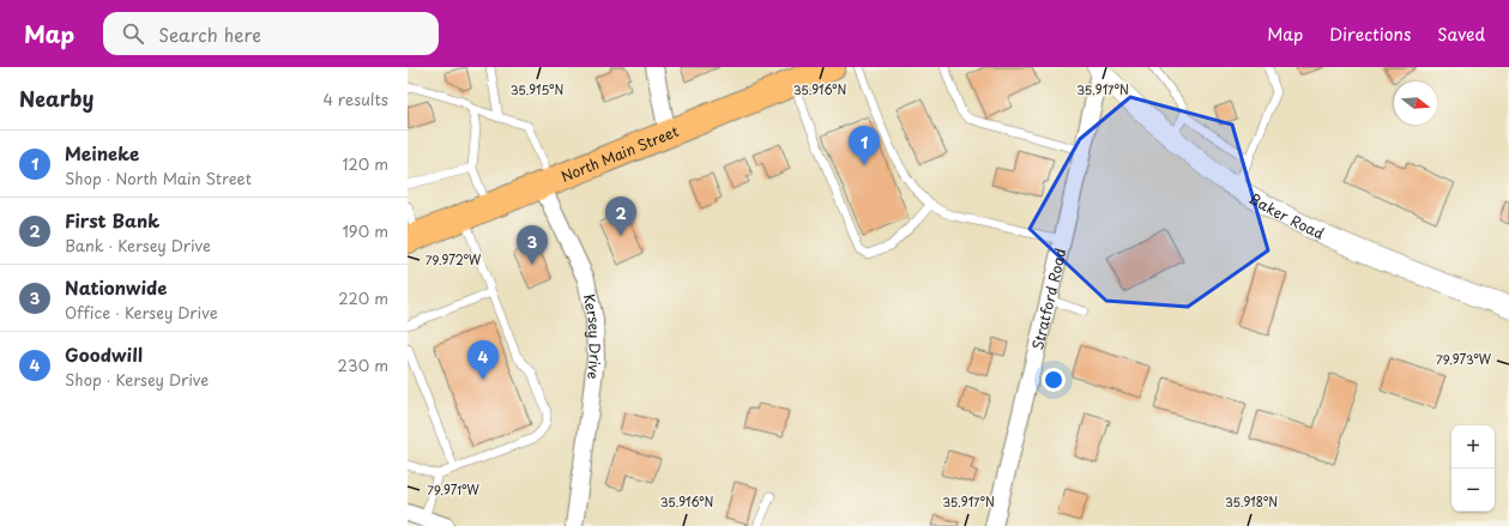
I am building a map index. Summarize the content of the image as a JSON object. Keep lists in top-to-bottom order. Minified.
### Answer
{"streets":{"main road":["North Main Street"],"street":["Baker Road","Stratford Road","Kersey Drive"]},"crossings":[["North Main Street","Kersey Drive"],["Baker Road","Stratford Road"]],"north":"right","page":{"header":"Map","search":"Search here","nav":["Map","Directions","Saved"],"heading":["Nearby","4 results"],"pins":["1","2","3","4"],"list":[{"mark":"1","name":"Meineke","note":"Shop · North Main Street","value":"120 m"},{"mark":"2","name":"First Bank","note":"Bank · Kersey Drive","value":"190 m"},{"mark":"3","name":"Nationwide","note":"Office · Kersey Drive","value":"220 m"},{"mark":"4","name":"Goodwill","note":"Shop · Kersey Drive","value":"230 m"}],"map_buttons":["+","−"]},"coordinates":["35.915°N","35.916°N","35.917°N","79.972°W","79.973°W","79.971°W","35.918°N"]}
